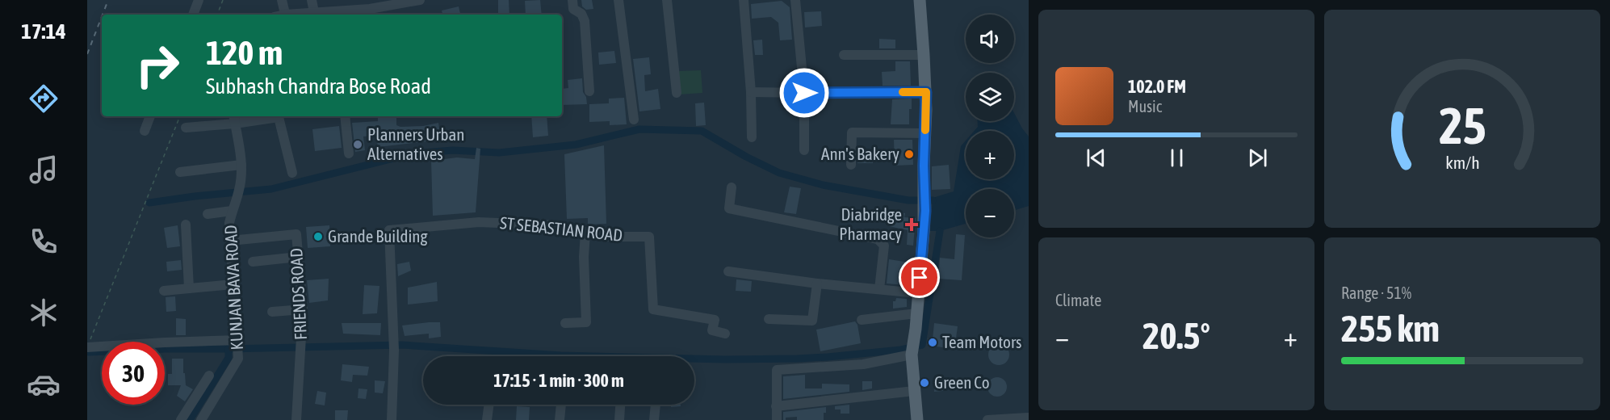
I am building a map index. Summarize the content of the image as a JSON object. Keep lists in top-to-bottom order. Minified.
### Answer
{"streets":{"street":["ST SEBASTIAN ROAD","KUNJAN BAVA ROAD","FRIENDS ROAD"]},"crossings":[["KUNJAN BAVA ROAD","FRIENDS ROAD"]],"places":{"other":["Planners Urban Alternatives","Ann's Bakery","Grande Building","Team Motors","Green Co"],"health":["Diabridge Pharmacy"]},"page":{"tabs":"17:14","map_buttons":["+","−"],"turn":["120 m","Subhash Chandra Bose Road"],"song":["102.0 FM","Music"],"tile":["Climate",["Range · 51%","255 km"]],"heat":["−","20.5°","+"],"limit":"30","trip":"17:15 · 1 min · 300 m","gauge":["25","km/h"]}}
